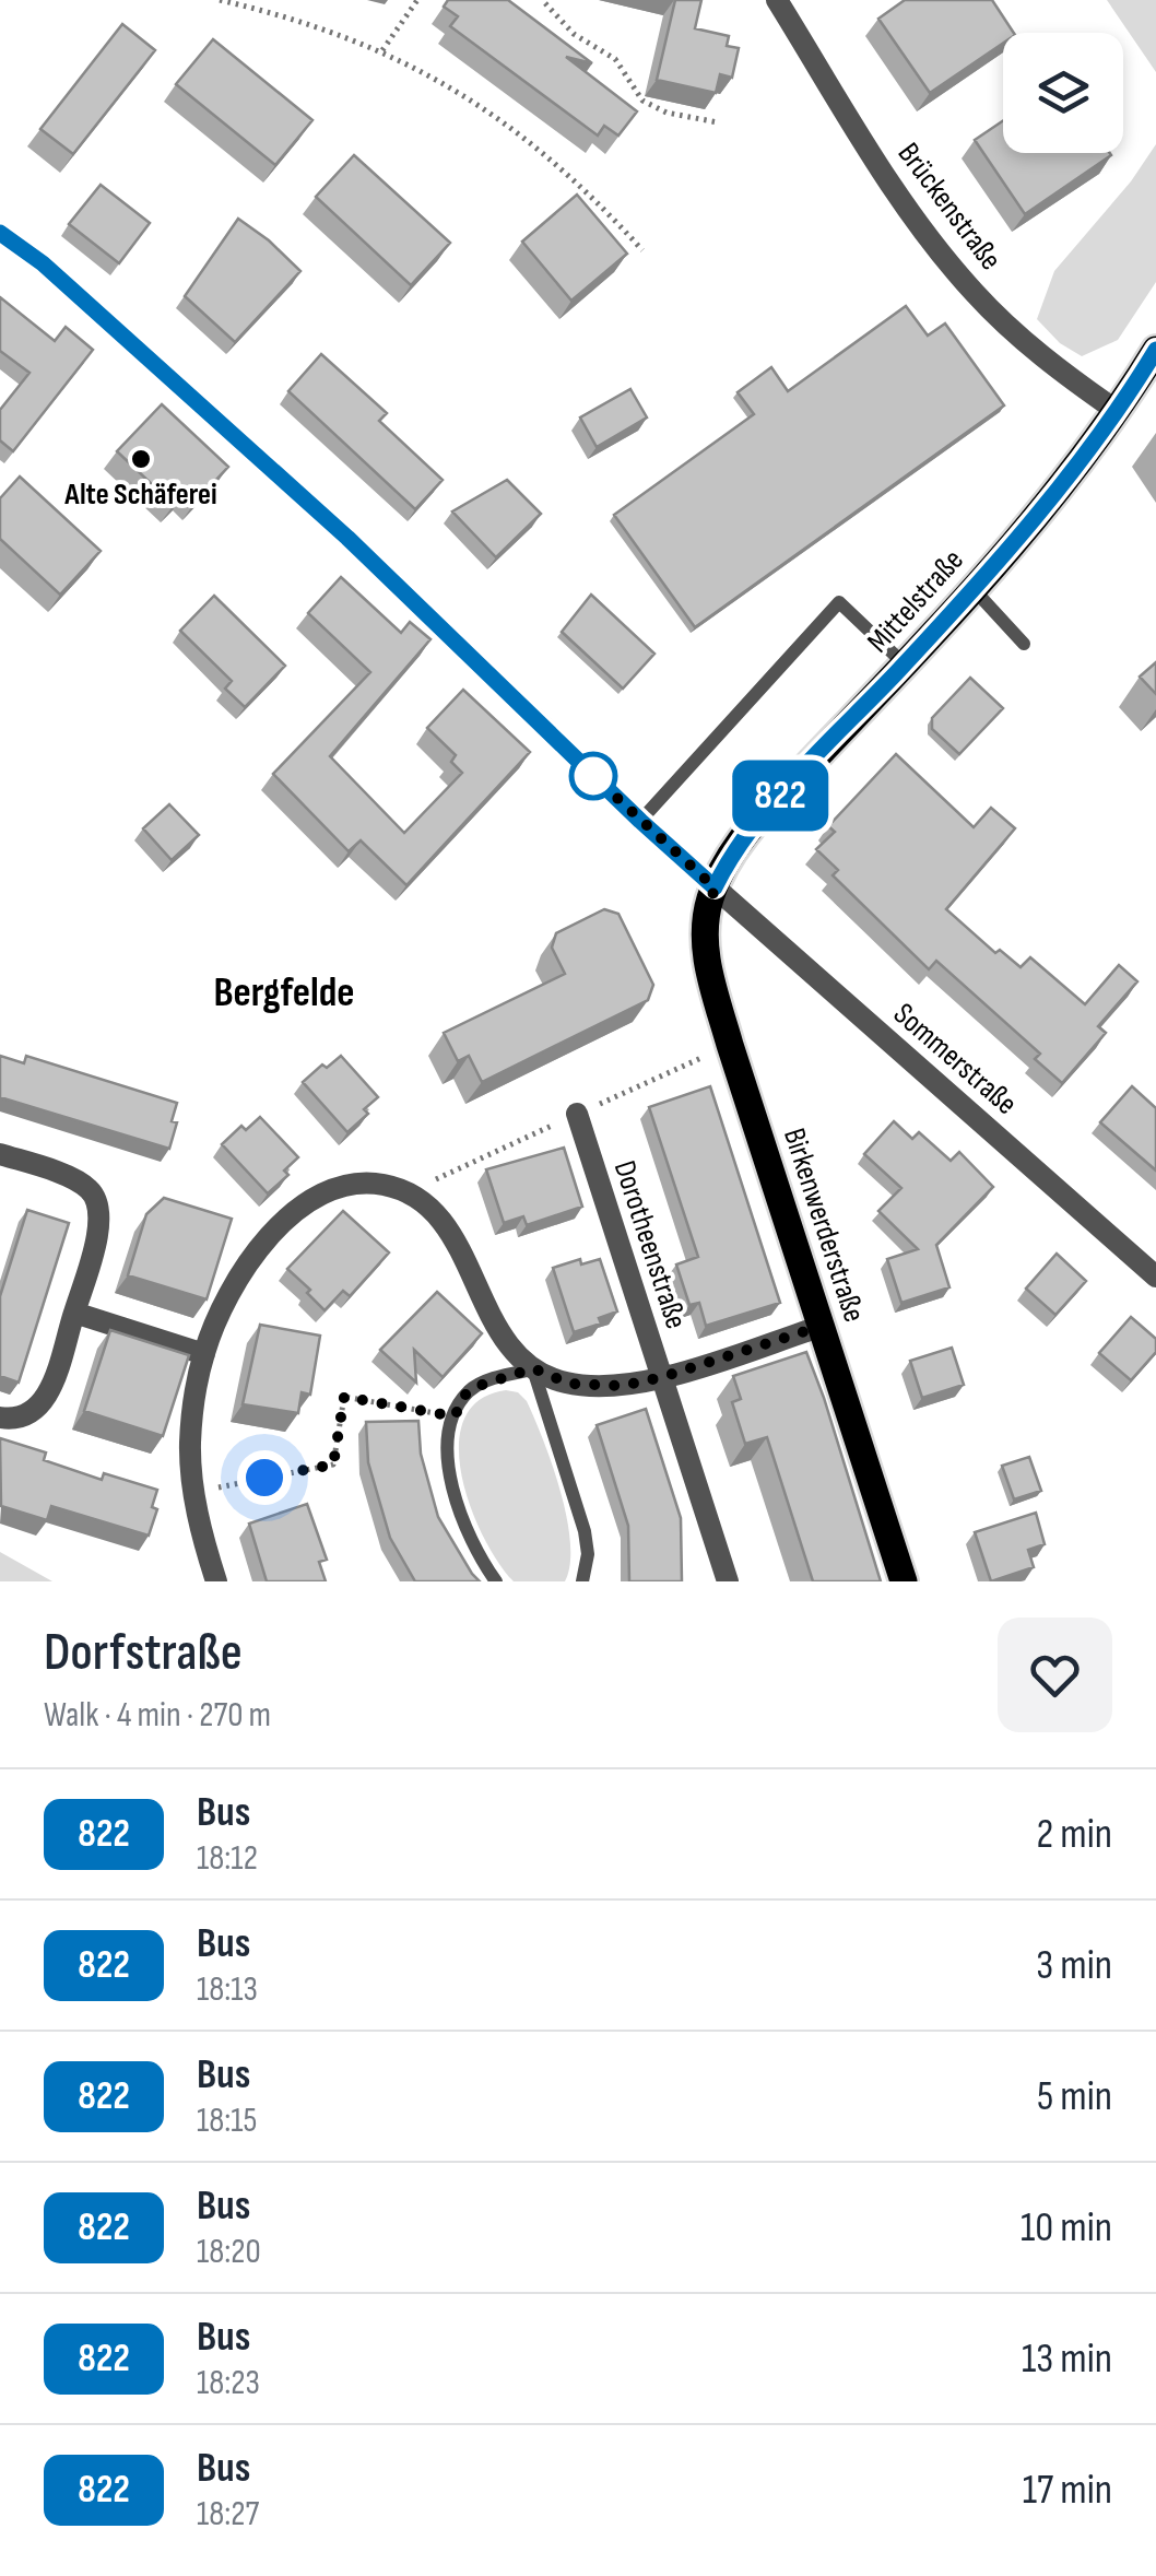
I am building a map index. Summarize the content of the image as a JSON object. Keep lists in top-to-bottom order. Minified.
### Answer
{"streets":{"main road":["Mittelstraße","Birkenwerderstraße"],"street":["Brückenstraße","Sommerstraße","Dorotheenstraße"]},"crossings":[["Brückenstraße","Mittelstraße"],["Mittelstraße","Sommerstraße"],["Mittelstraße","Birkenwerderstraße"],["Sommerstraße","Birkenwerderstraße"]],"districts":["Bergfelde"],"places":["Alte Schäferei"],"lines":["bus line 822"],"page":{"on_map":"822","heading":["Dorfstraße","Walk · 4 min · 270 m"],"list":[{"mark":"822","name":"Bus","note":"18:12","value":"2 min"},{"mark":"822","name":"Bus","note":"18:13","value":"3 min"},{"mark":"822","name":"Bus","note":"18:15","value":"5 min"},{"mark":"822","name":"Bus","note":"18:20","value":"10 min"},{"mark":"822","name":"Bus","note":"18:23","value":"13 min"},{"mark":"822","name":"Bus","note":"18:27","value":"17 min"}]}}
